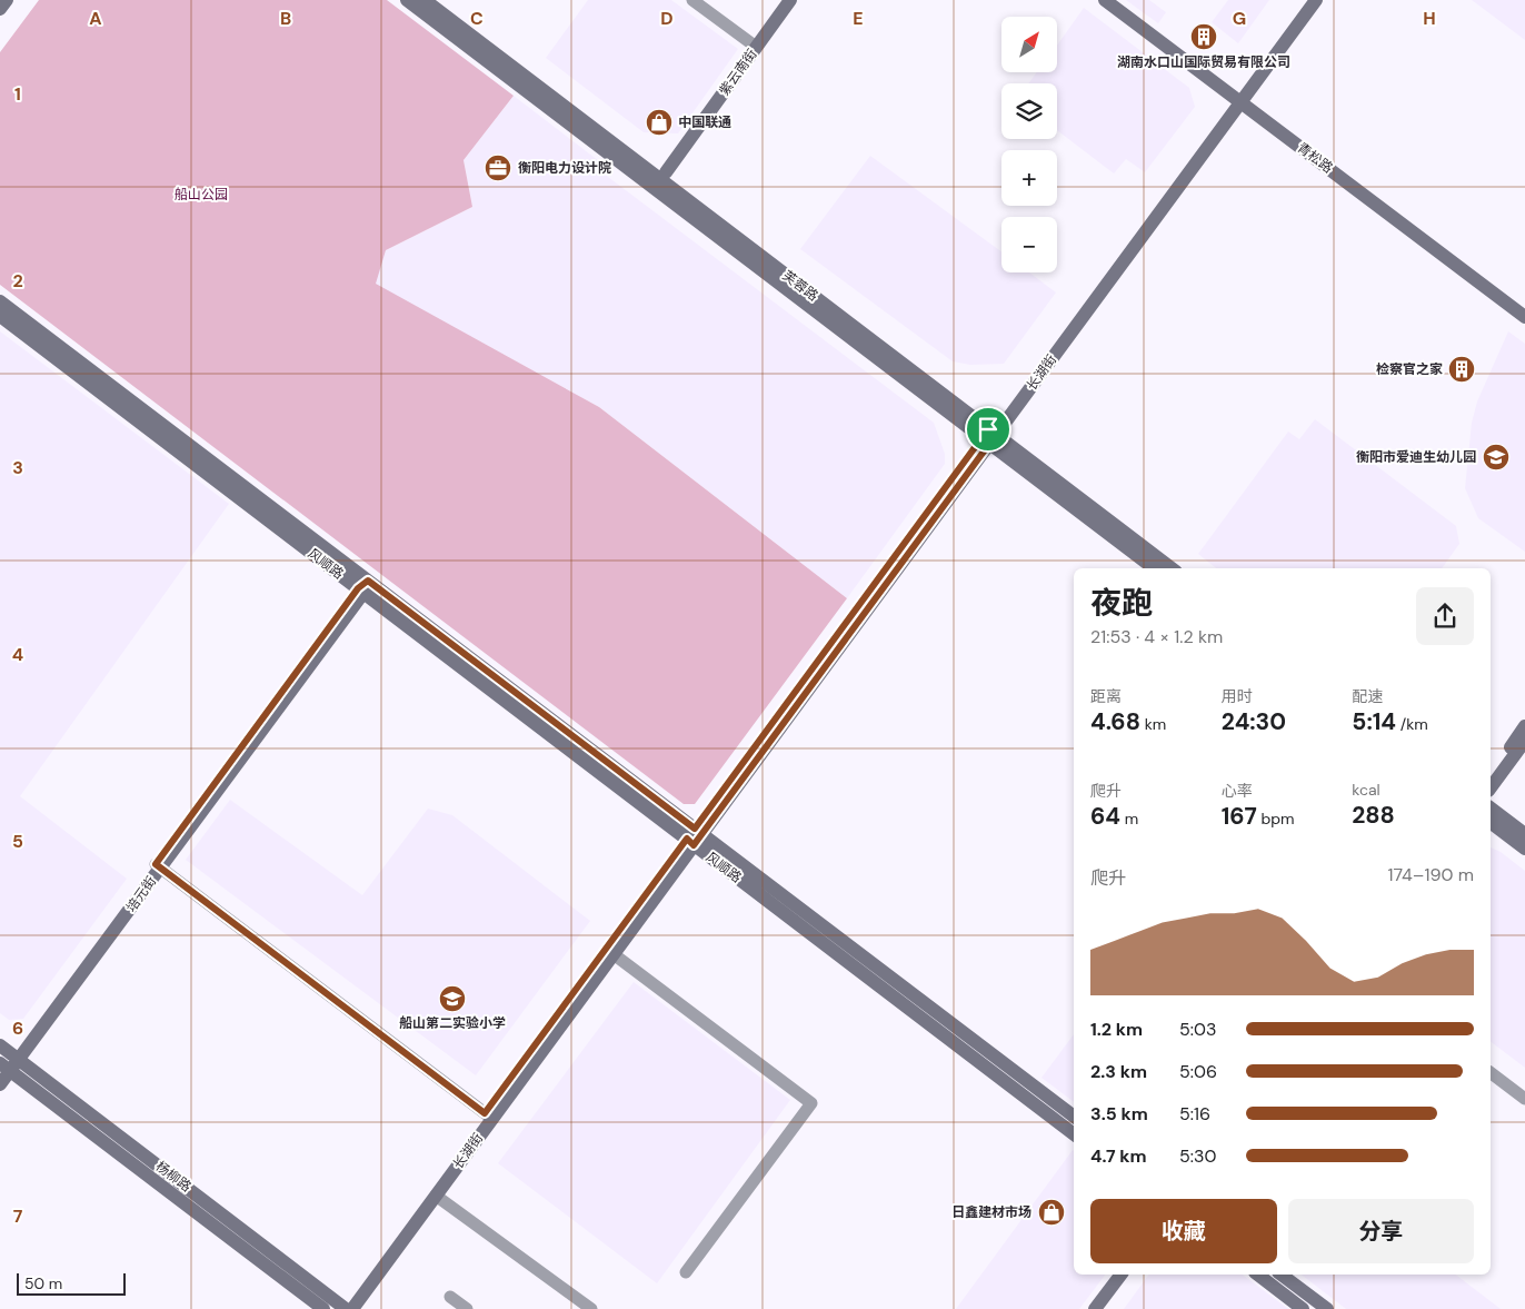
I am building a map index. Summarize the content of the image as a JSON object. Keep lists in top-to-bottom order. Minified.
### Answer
{"streets":{"street":["紫云南街","青松路","芙蓉路","长湖街","风顺路","培元街","杨柳路"]},"crossings":[["青松路","长湖街"],["芙蓉路","长湖街"],["长湖街","风顺路"],["长湖街","杨柳路"],["风顺路","培元街"],["培元街","杨柳路"]],"parks":["船山公园"],"places":{"building":["湖南水口山国际贸易有限公司","检察官之家"],"shop":["中国联通","日鑫建材市场"],"office":["衡阳电力设计院"],"school or university":["衡阳市爱迪生幼儿园","船山第二实验小学"]},"scale_bar":"50 m","north":"top right","page":{"map_buttons":["+","−"],"heading":["夜跑","21:53 · 4 × 1.2 km"],"stats":[["距离","4.68 km"],["用时","24:30"],["配速","5:14 /km"],["爬升","64 m"],["心率","167 bpm"],["kcal","288"]],"chart":["爬升","174–190 m"],"list":[{"name":"1.2 km","note":"5:03"},{"name":"2.3 km","note":"5:06"},{"name":"3.5 km","note":"5:16"},{"name":"4.7 km","note":"5:30"}],"buttons":["收藏","分享"],"scale":"50 m"},"grid":{"columns":["A","B","C","D","E","G","H"],"rows":["1","2","3","4","5","6","7"]}}
